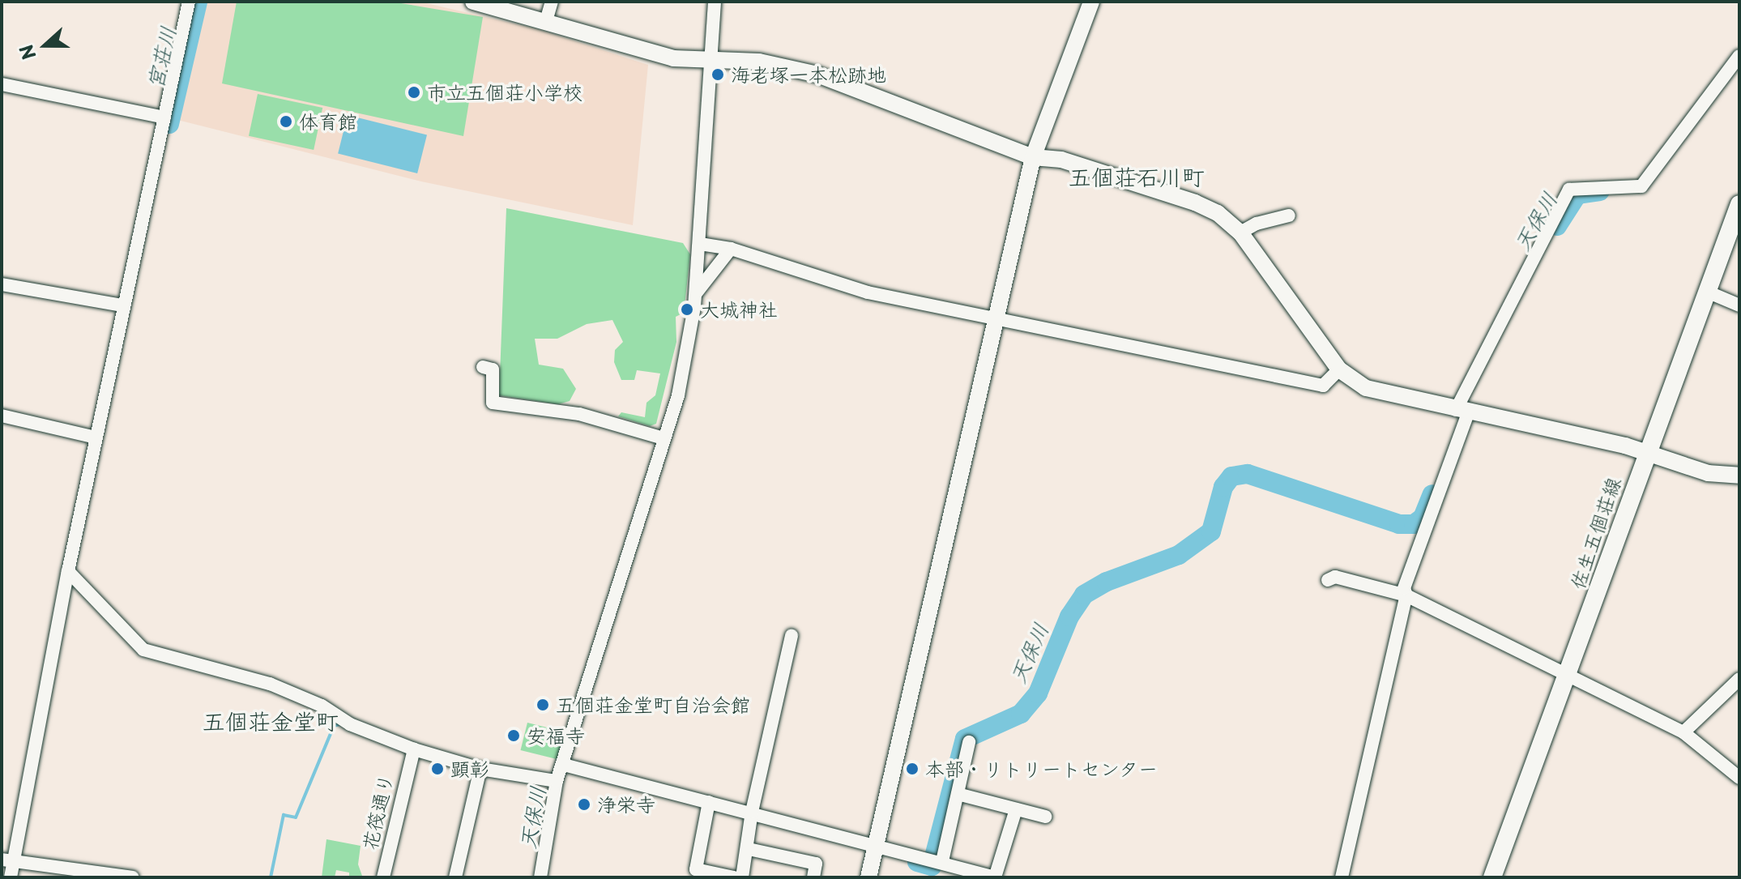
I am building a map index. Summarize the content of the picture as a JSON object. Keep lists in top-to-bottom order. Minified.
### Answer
{"streets":{"main road":["佐生五個荘線"],"street":["花筏通り"]},"districts":["五個荘石川町","五個荘金堂町"],"water":["宮荘川","天保川"],"places":["海老塚一本松跡地","市立五個荘小学校","体育館","大城神社","五個荘金堂町自治会館","安福寺","顕彰","本部・リトリートセンター","浄栄寺"],"north":"left"}
